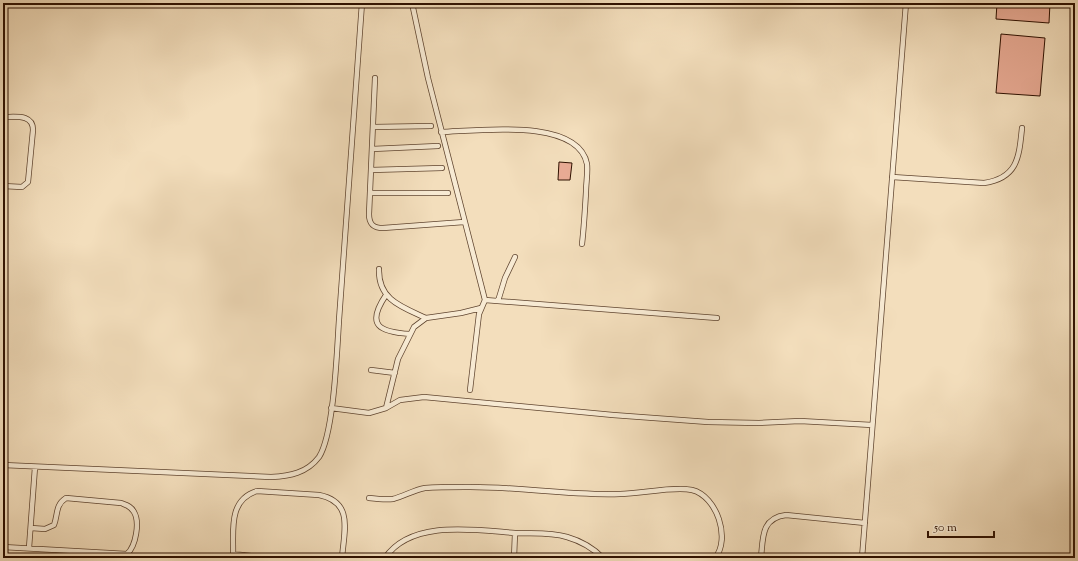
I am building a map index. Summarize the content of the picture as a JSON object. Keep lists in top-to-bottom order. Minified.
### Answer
{"scale_bar":"50 m"}
